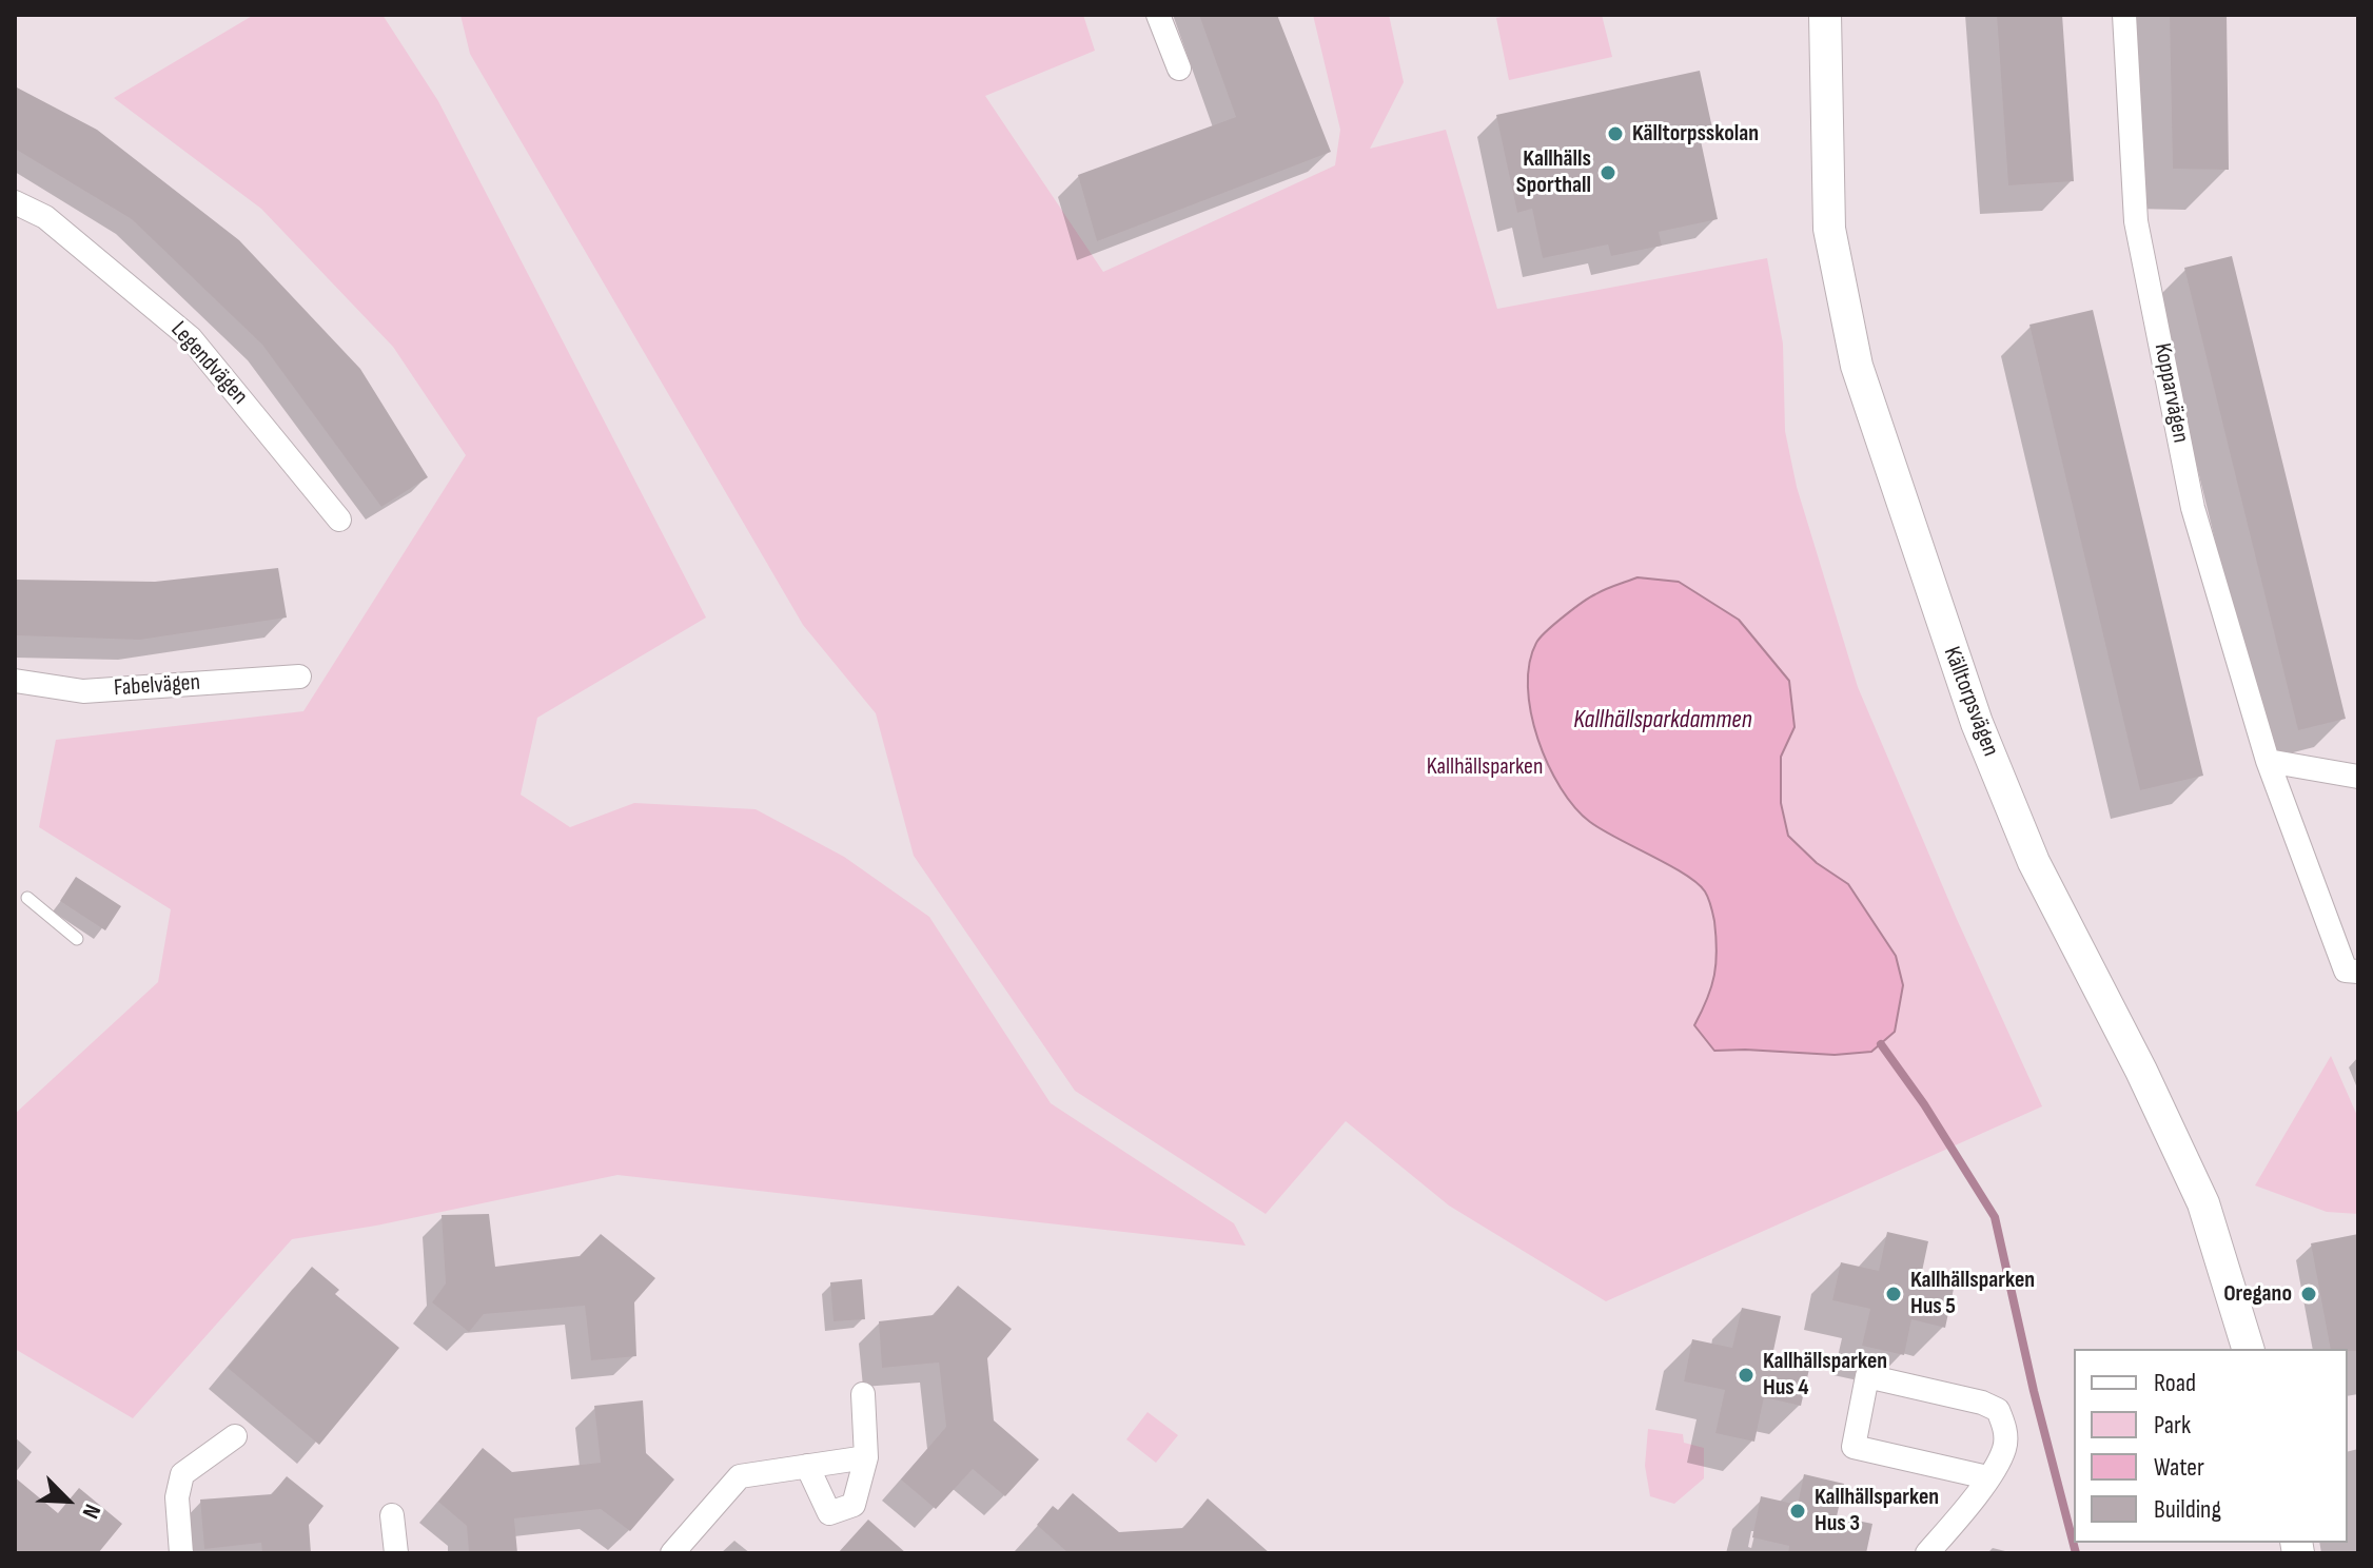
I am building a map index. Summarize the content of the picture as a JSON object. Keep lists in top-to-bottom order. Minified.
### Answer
{"streets":{"street":["Legendvägen","Kopparvägen","Fabelvägen","Källtorpsvägen"]},"water":["Kallhällsparkdammen"],"parks":["Kallhällsparken"],"places":["Källtorpsskolan","Kallhälls Sporthall","Kallhällsparken Hus 5","Oregano","Kallhällsparken Hus 4","Kallhällsparken Hus 3"],"legend":["Road","Park","Water","Building"],"north":"bottom right"}
